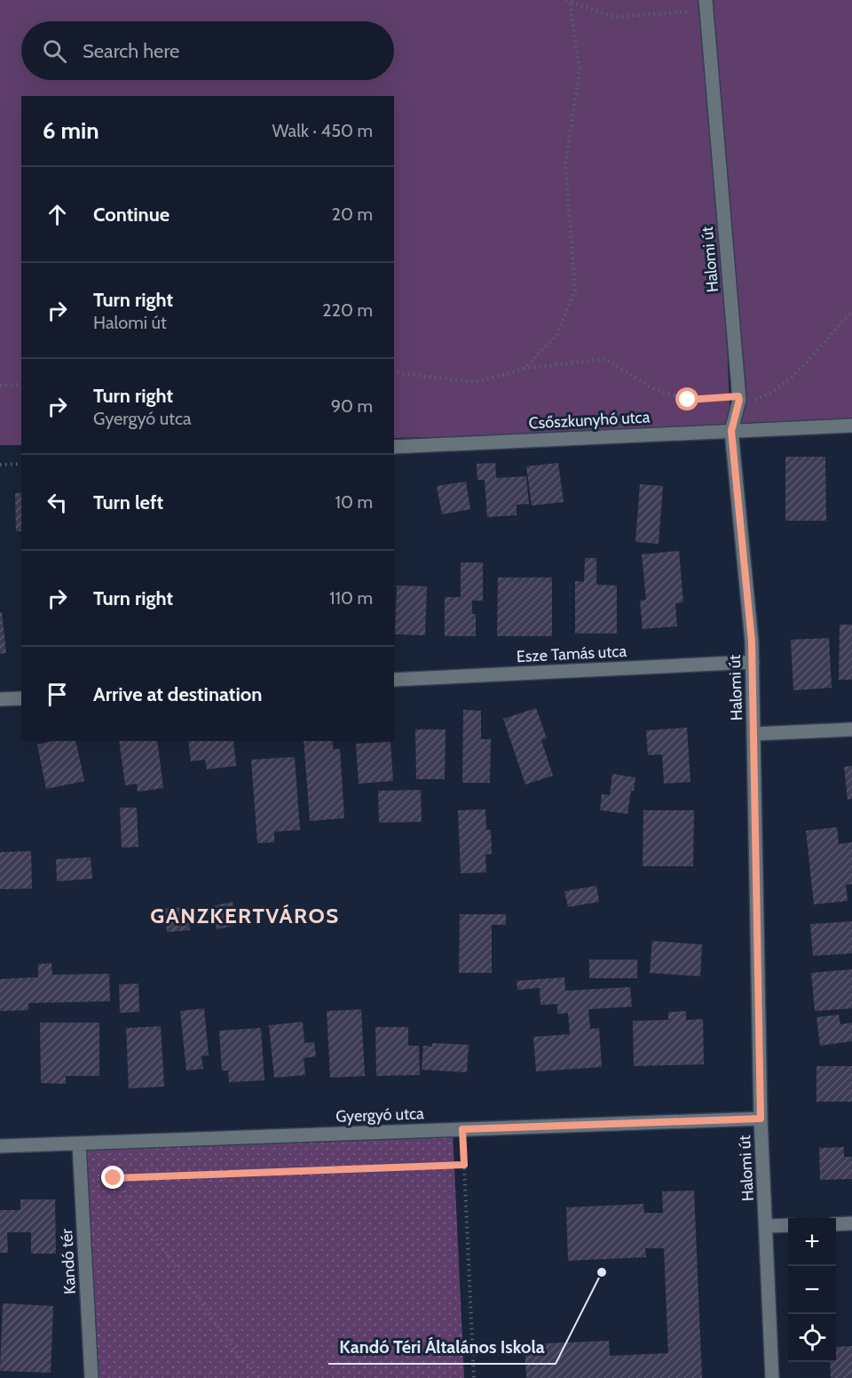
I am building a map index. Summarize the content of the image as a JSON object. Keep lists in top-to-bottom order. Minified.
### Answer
{"streets":{"street":["Halomi út","Csőszkunyhó utca","Esze Tamás utca","Gyergyó utca","Kandó tér"]},"crossings":[["Halomi út","Csőszkunyhó utca"],["Halomi út","Esze Tamás utca"],["Halomi út","Gyergyó utca"],["Gyergyó utca","Kandó tér"]],"districts":["GANZKERTVÁROS"],"places":["Kandó Téri Általános Iskola"],"page":{"search":"Search here","heading":["6 min","Walk · 450 m"],"list":[["Continue","20 m"],["Turn right","Halomi út","220 m"],["Turn right","Gyergyó utca","90 m"],["Turn left","10 m"],["Turn right","110 m"],"Arrive at destination"],"map_buttons":["+","−"]}}
